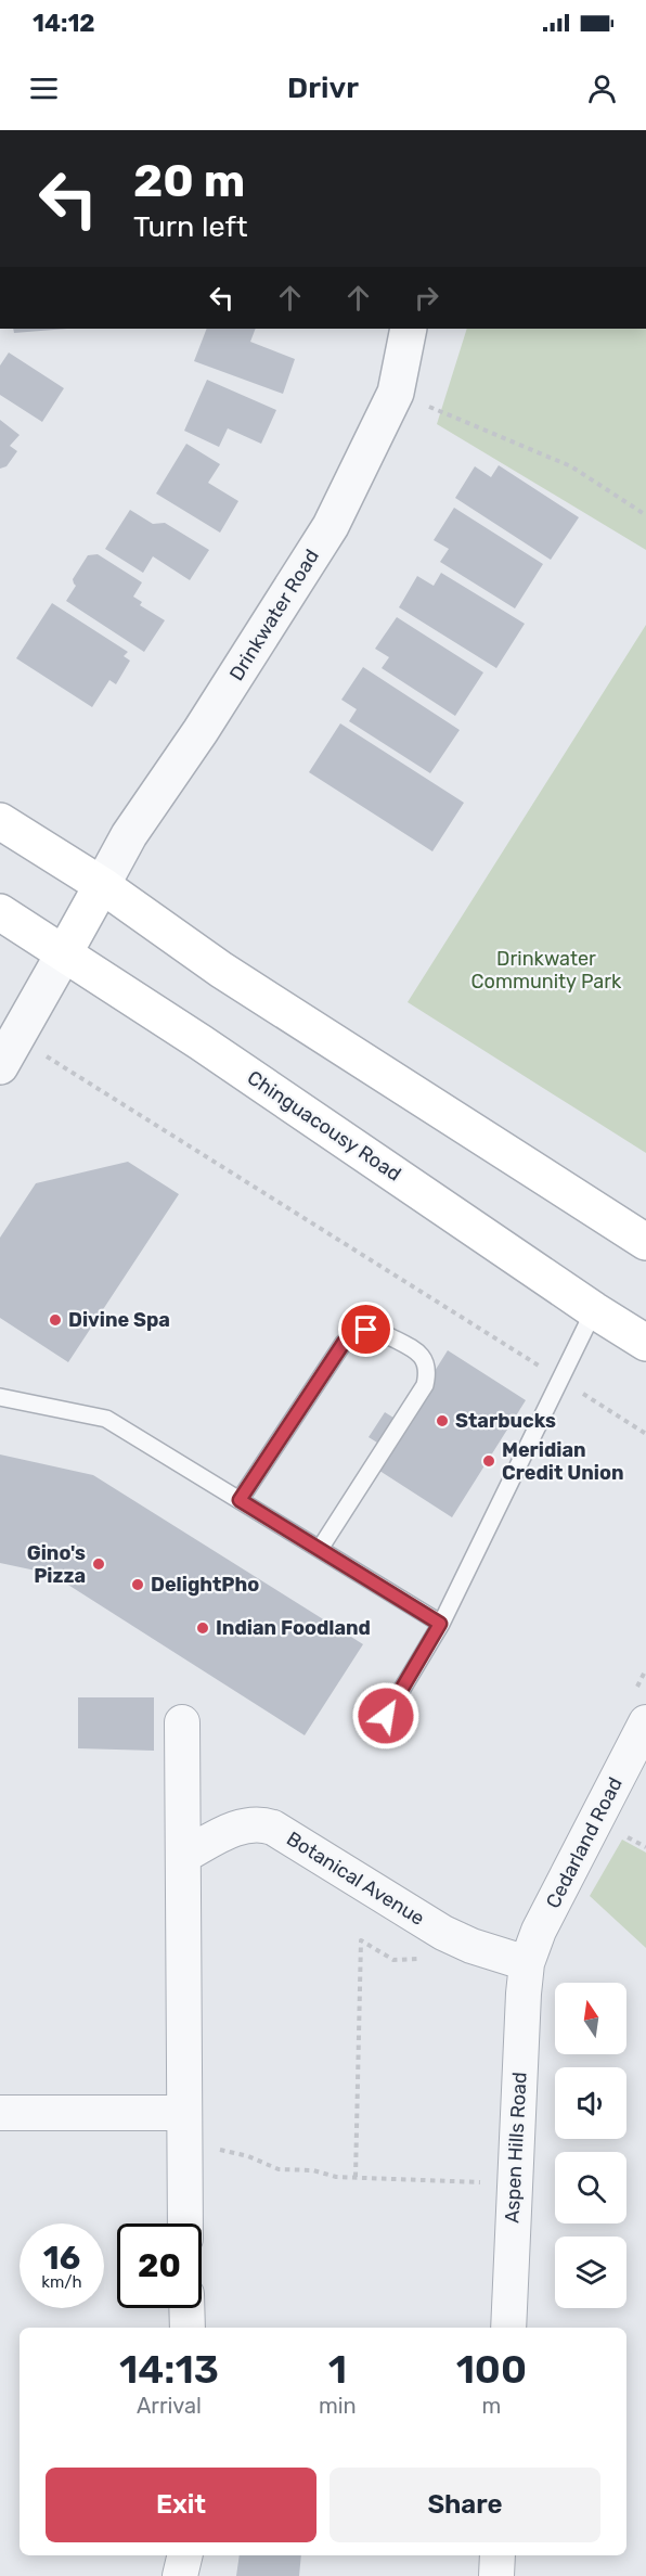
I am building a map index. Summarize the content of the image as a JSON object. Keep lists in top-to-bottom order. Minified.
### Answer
{"streets":{"main road":["Chinguacousy Road"],"street":["Drinkwater Road","Cedarland Road","Botanical Avenue","Aspen Hills Road"]},"crossings":[["Cedarland Road","Botanical Avenue"],["Cedarland Road","Aspen Hills Road"],["Botanical Avenue","Aspen Hills Road"]],"parks":["Drinkwater Community Park"],"places":["Divine Spa","Starbucks","Meridian Credit Union","Gino's Pizza","DelightPho","Indian Foodland"],"north":"top","page":{"status":"14:12","header":"Drivr","turn":["20 m","Turn left"],"speed":"16 km/h","limit":"20","eta":["14:13","Arrival","1","min","100","m"],"buttons":["Exit","Share"]}}
